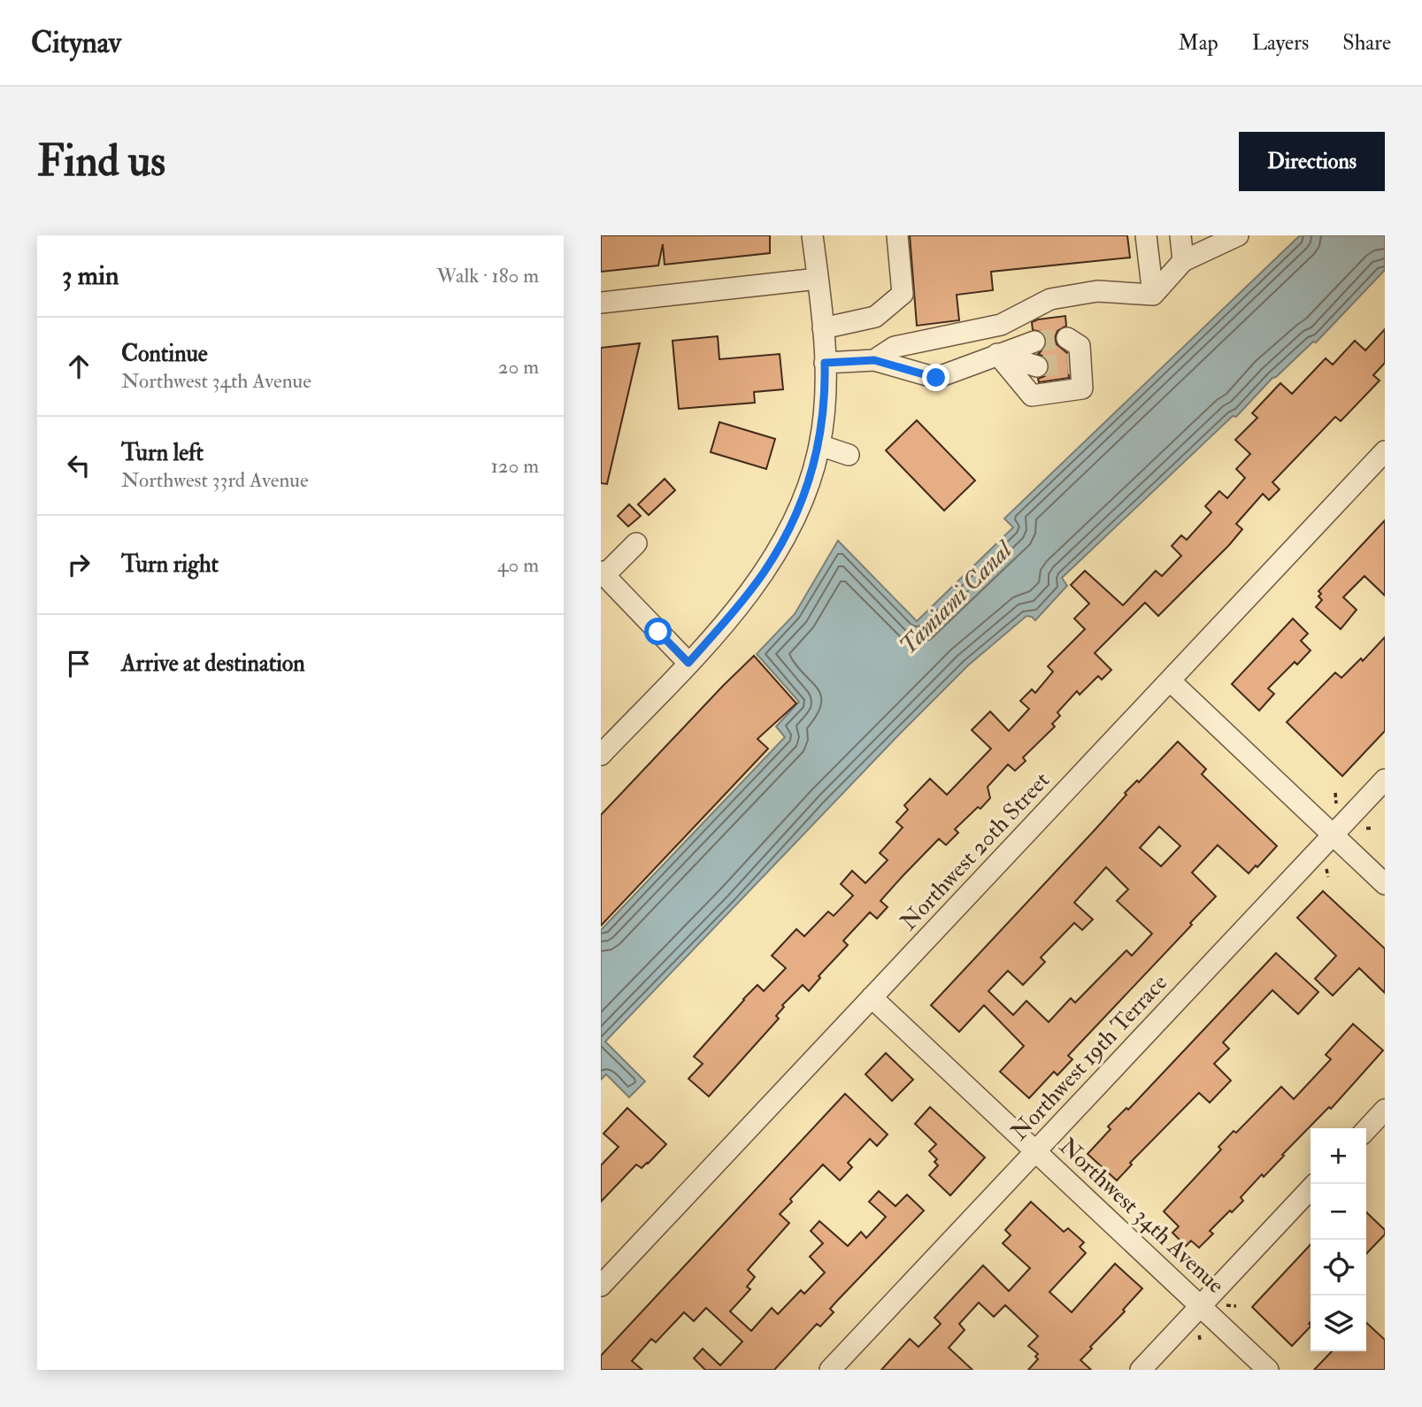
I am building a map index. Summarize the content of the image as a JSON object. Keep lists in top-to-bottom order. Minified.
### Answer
{"streets":{"street":["Northwest 20th Street","Northwest 19th Terrace","Northwest 34th Avenue"]},"crossings":[["Northwest 20th Street","Northwest 34th Avenue"],["Northwest 19th Terrace","Northwest 34th Avenue"]],"water":["Tamiami Canal"],"page":{"header":"Citynav","nav":["Map","Layers","Share"],"buttons":"Directions","title":"Find us","heading":["3 min","Walk · 180 m"],"list":[["Continue","Northwest 34th Avenue","20 m"],["Turn left","Northwest 33rd Avenue","120 m"],["Turn right","40 m"],"Arrive at destination"],"map_buttons":["+","−"]}}
